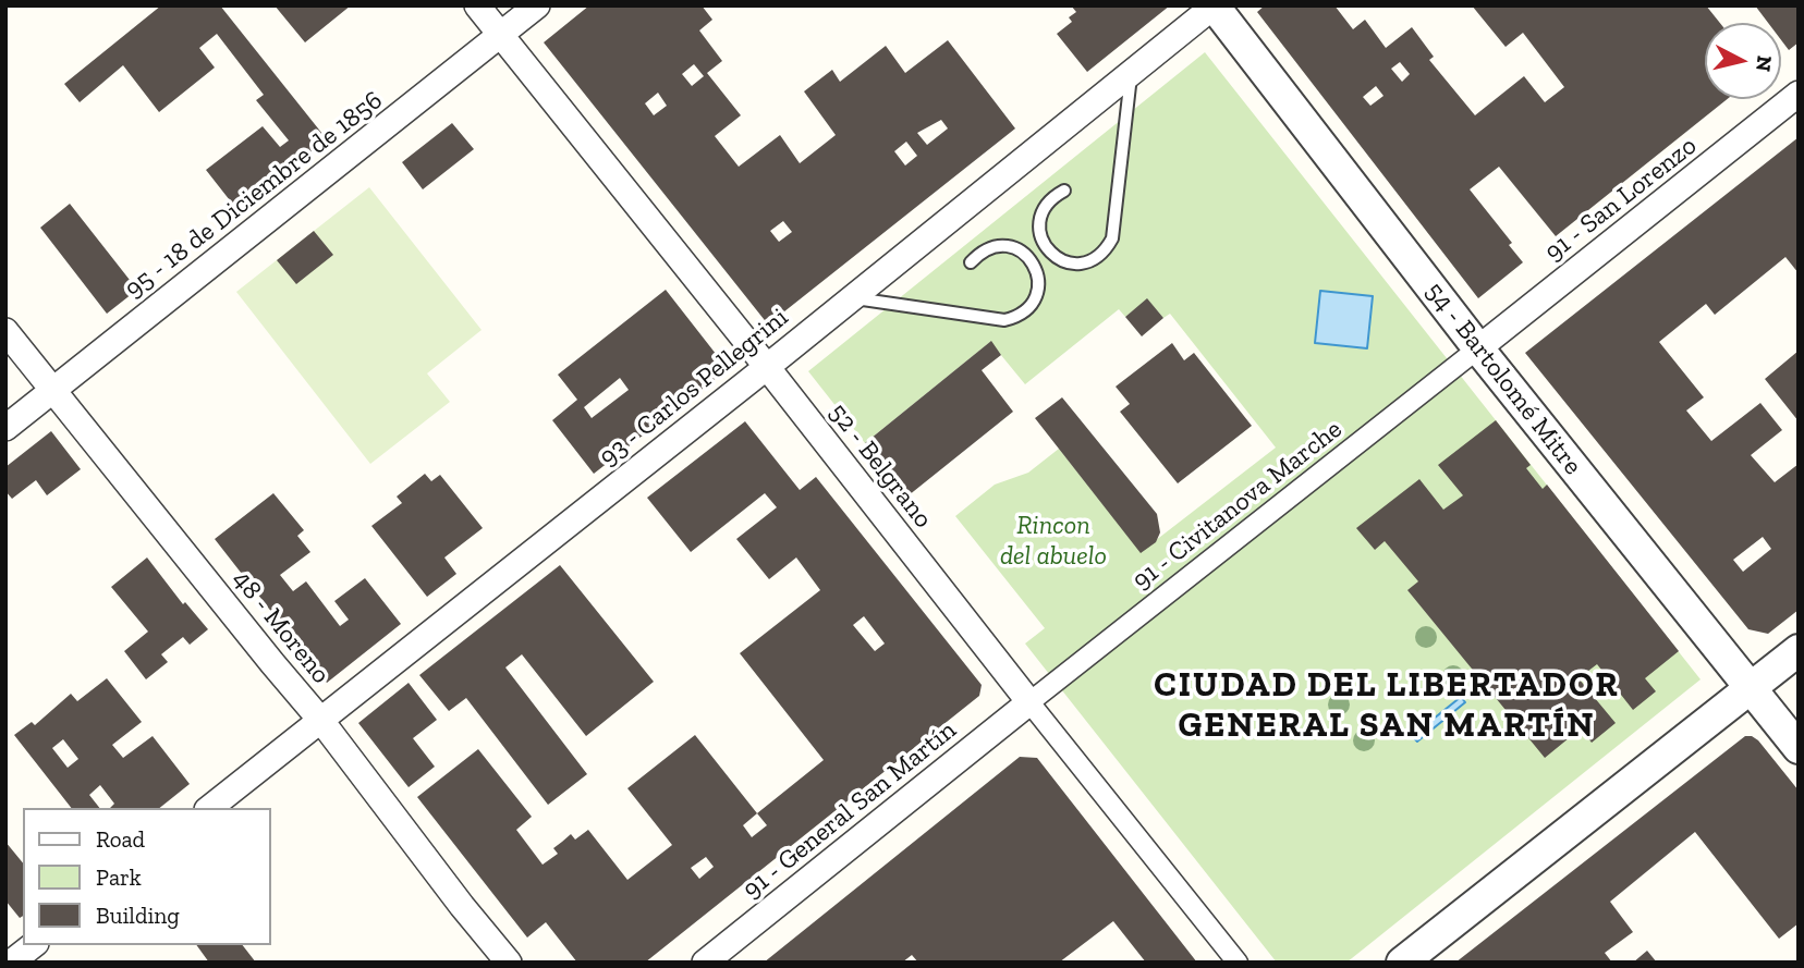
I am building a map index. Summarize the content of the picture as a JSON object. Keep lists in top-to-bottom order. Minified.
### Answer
{"streets":{"street":["95 - 18 de Diciembre de 1856","91 - San Lorenzo","54 - Bartolomé Mitre","93 - Carlos Pellegrini","52 - Belgrano","91 - Civitanova Marche","48 - Moreno","91 - General San Martín"]},"crossings":[["95 - 18 de Diciembre de 1856","52 - Belgrano"],["95 - 18 de Diciembre de 1856","48 - Moreno"],["91 - San Lorenzo","54 - Bartolomé Mitre"],["91 - San Lorenzo","91 - Civitanova Marche"],["54 - Bartolomé Mitre","93 - Carlos Pellegrini"],["54 - Bartolomé Mitre","91 - Civitanova Marche"],["93 - Carlos Pellegrini","52 - Belgrano"],["93 - Carlos Pellegrini","48 - Moreno"],["52 - Belgrano","91 - Civitanova Marche"],["52 - Belgrano","91 - General San Martín"],["91 - Civitanova Marche","91 - General San Martín"]],"districts":["CIUDAD DEL LIBERTADOR GENERAL SAN MARTÍN"],"parks":["Rincon del abuelo"],"legend":["Road","Park","Building"],"north":"right"}
